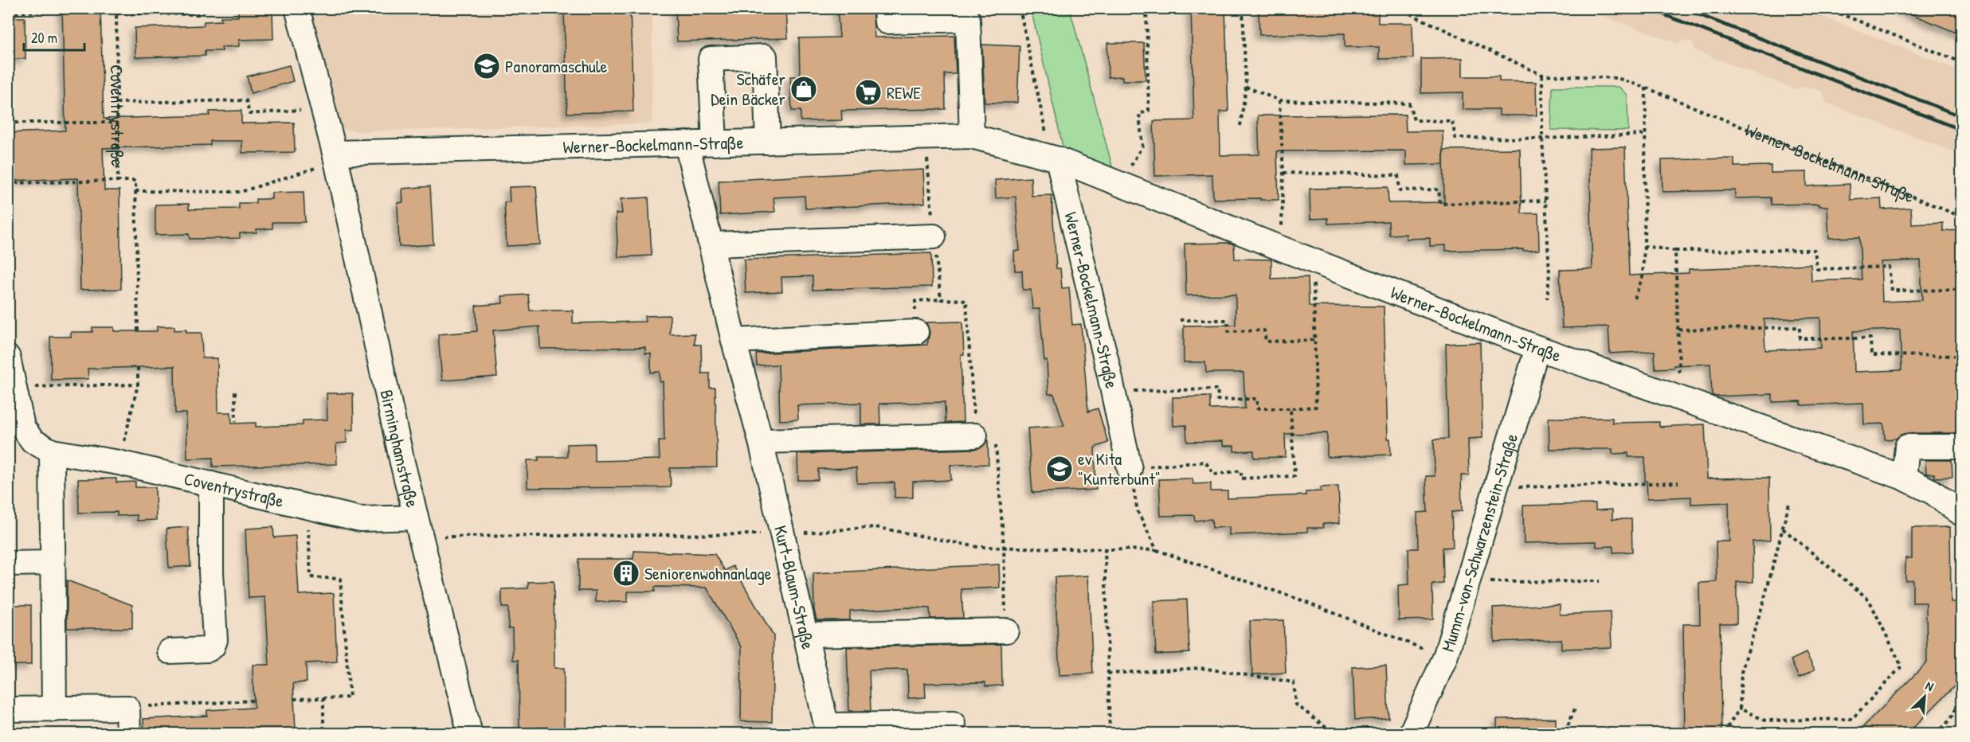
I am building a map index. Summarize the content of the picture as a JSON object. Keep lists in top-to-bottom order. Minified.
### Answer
{"streets":{"street":["Coventrystraße","Werner-Bockelmann-Straße","Birminghamstraße","Mumm-von-Schwarzenstein-Straße","Kurt-Blaum-Straße"]},"crossings":[["Coventrystraße","Birminghamstraße"],["Werner-Bockelmann-Straße","Birminghamstraße"],["Werner-Bockelmann-Straße","Mumm-von-Schwarzenstein-Straße"],["Werner-Bockelmann-Straße","Kurt-Blaum-Straße"]],"places":{"school or university":["Panoramaschule","ev Kita \"Kunterbunt\""],"shop":["Schäfer Dein Bäcker"],"supermarket":["REWE"],"building":["Seniorenwohnanlage"]},"scale_bar":"20 m","north":"top right"}
